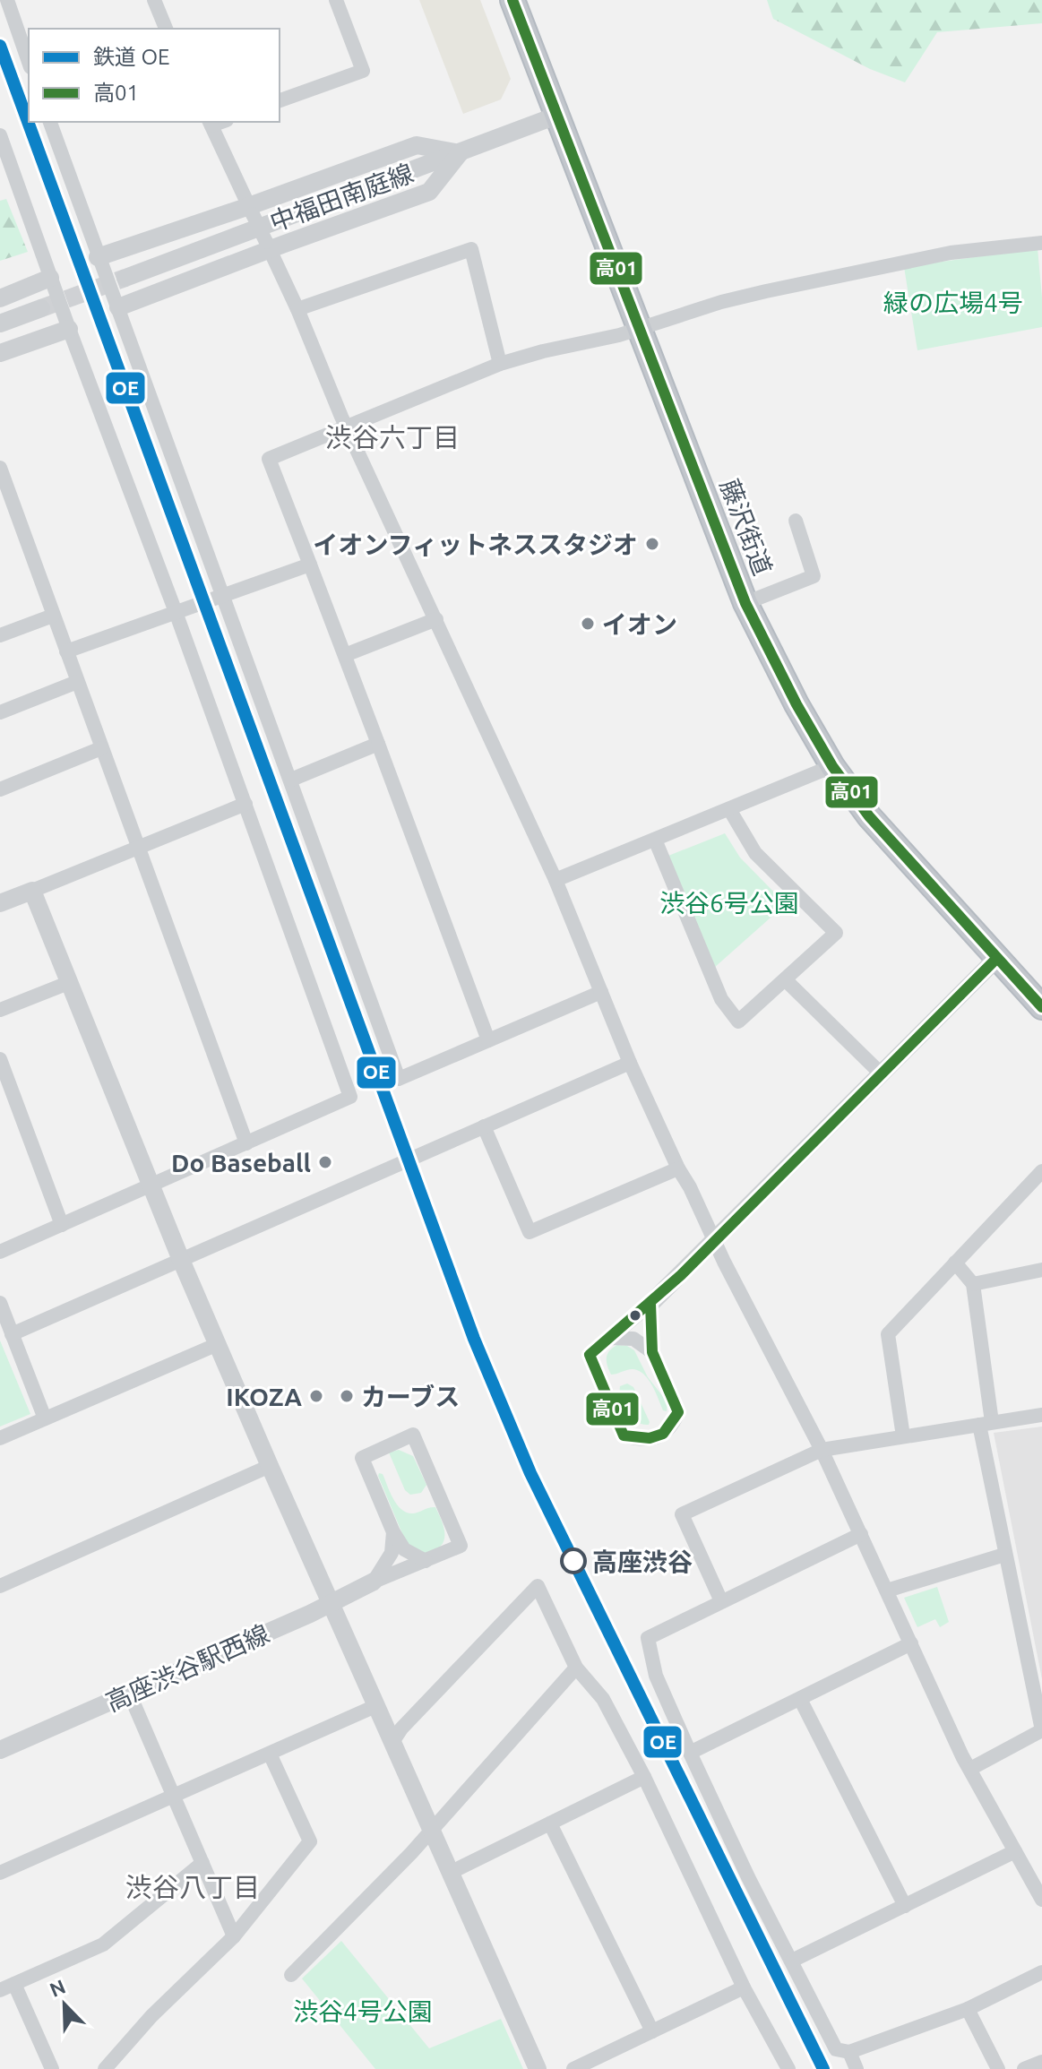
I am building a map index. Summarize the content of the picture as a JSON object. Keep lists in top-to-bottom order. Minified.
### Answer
{"streets":{"highway":["藤沢街道"],"street":["中福田南庭線","高座渋谷駅西線"]},"crossings":[["中福田南庭線","藤沢街道"]],"districts":["渋谷六丁目","渋谷八丁目"],"parks":["緑の広場4号","渋谷6号公園","渋谷4号公園"],"places":["イオンフィットネススタジオ","イオン","Do Baseball","IKOZA","カーブス","高座渋谷"],"lines":["transit line 高01","rail line OE"],"legend":["鉄道 OE","高01"],"north":"top left"}
